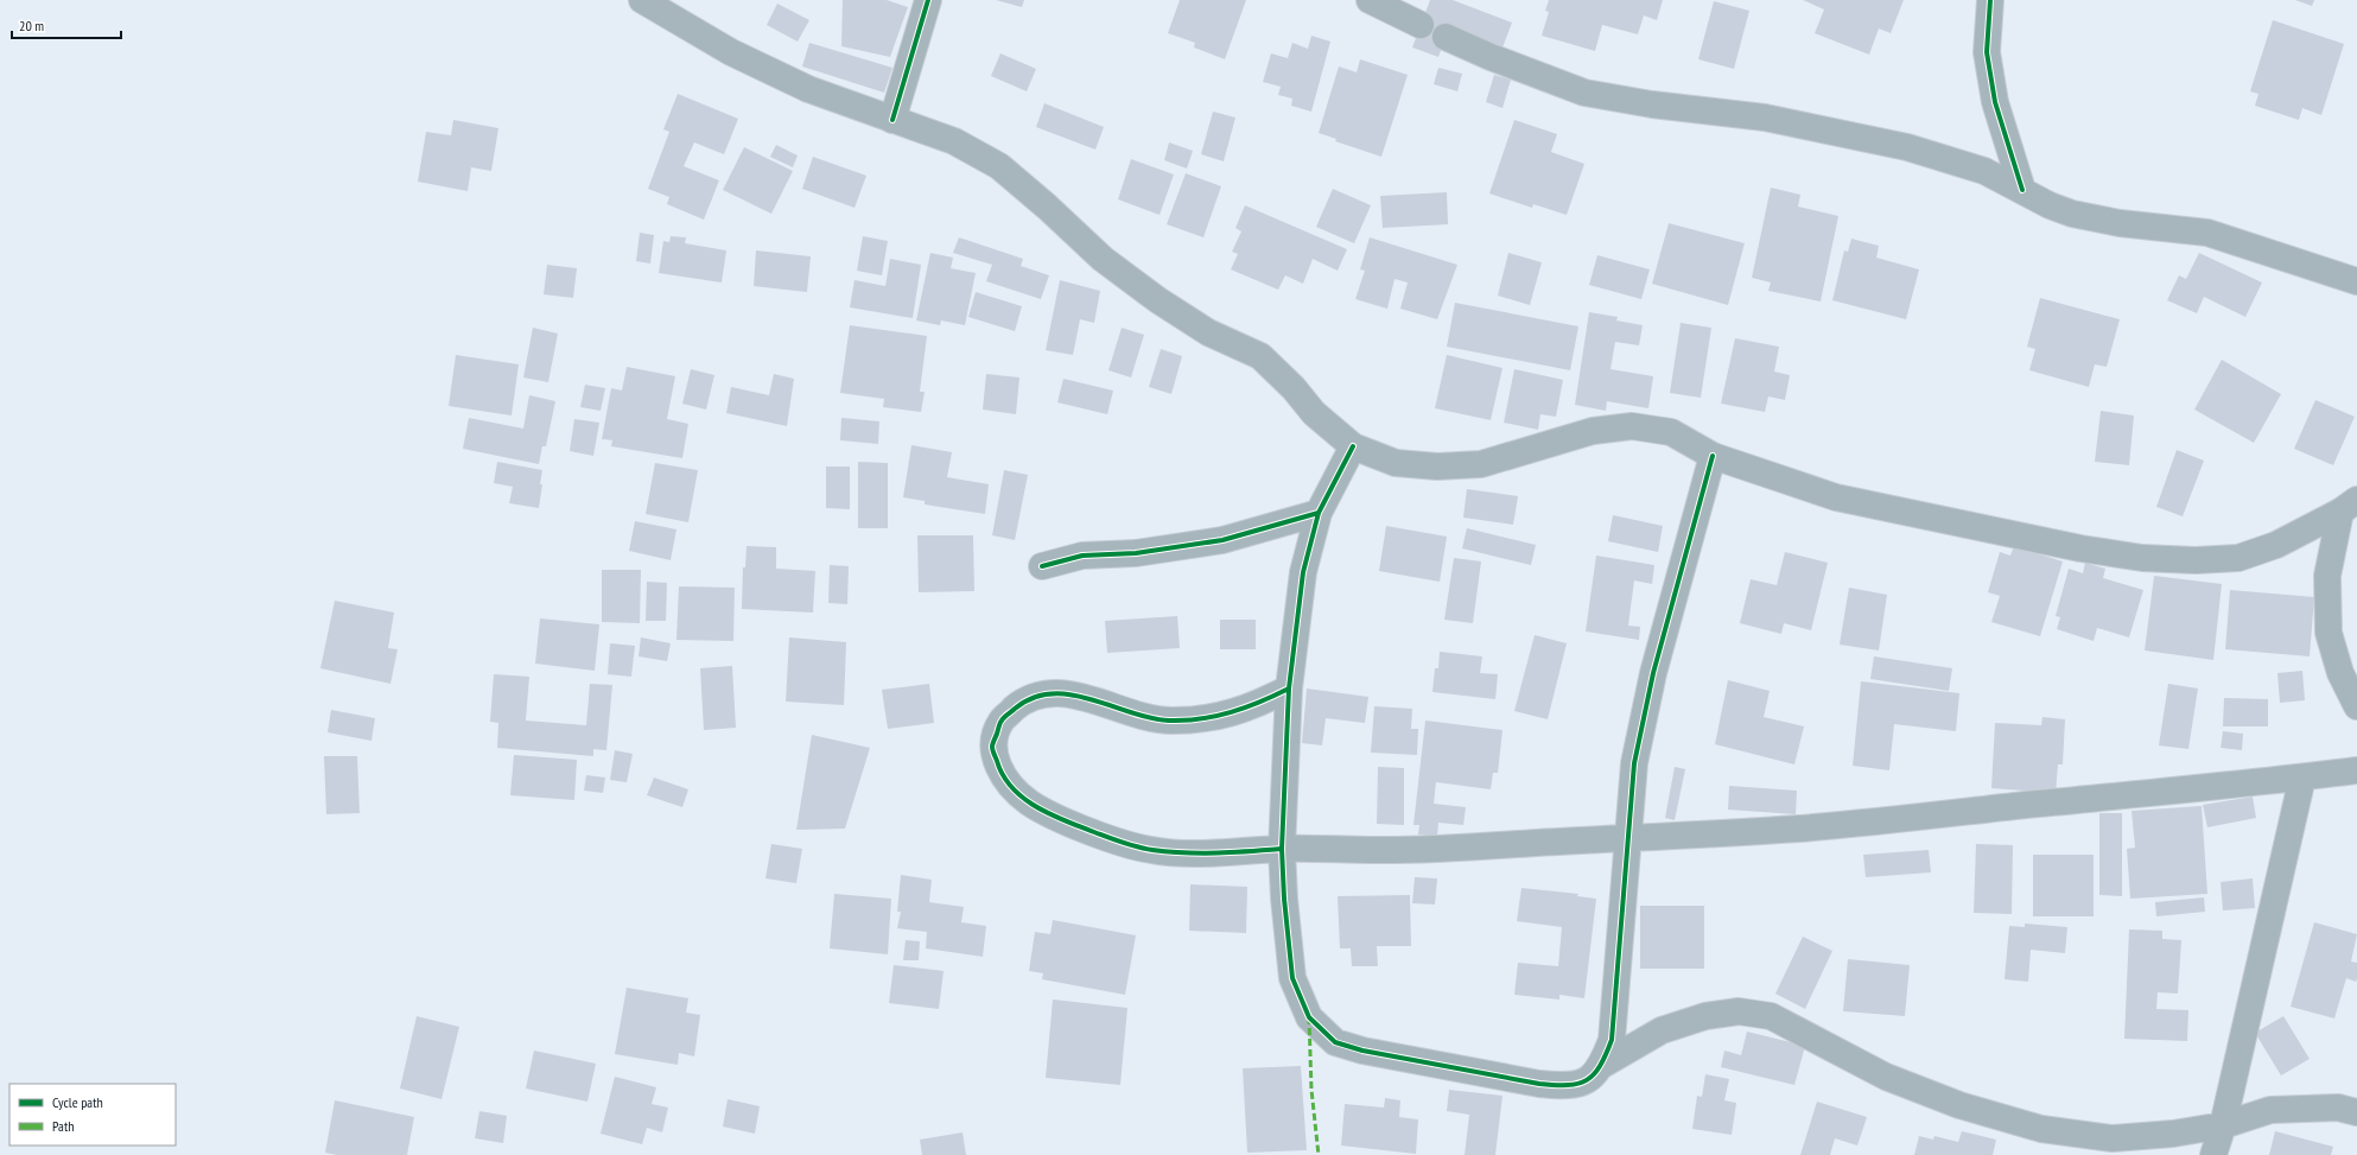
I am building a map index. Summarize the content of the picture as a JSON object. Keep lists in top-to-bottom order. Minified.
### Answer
{"legend":["Cycle path","Path"],"scale_bar":"20 m"}
